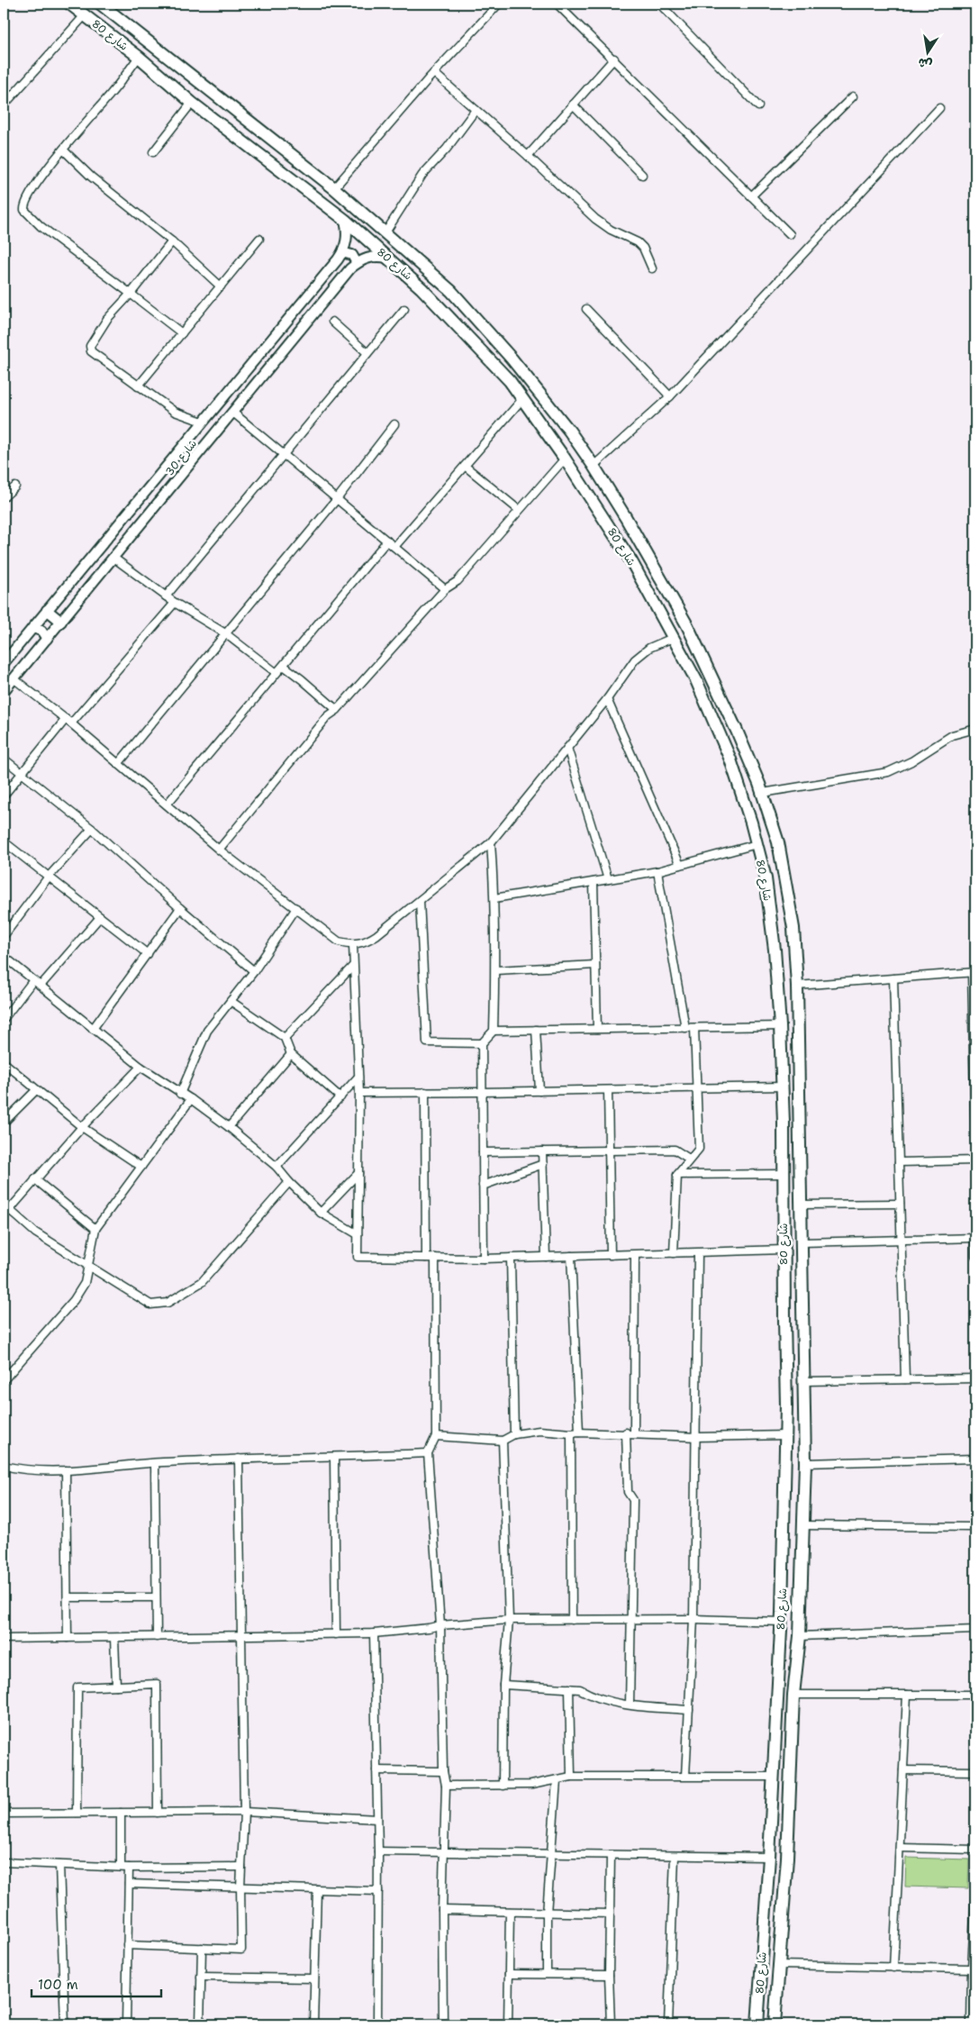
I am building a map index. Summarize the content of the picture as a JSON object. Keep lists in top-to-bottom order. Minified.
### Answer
{"streets":{"main road":["شارع 80"],"street":["شارع 30"]},"crossings":[["شارع 80","شارع 30"]],"scale_bar":"100 m","north":"bottom"}
